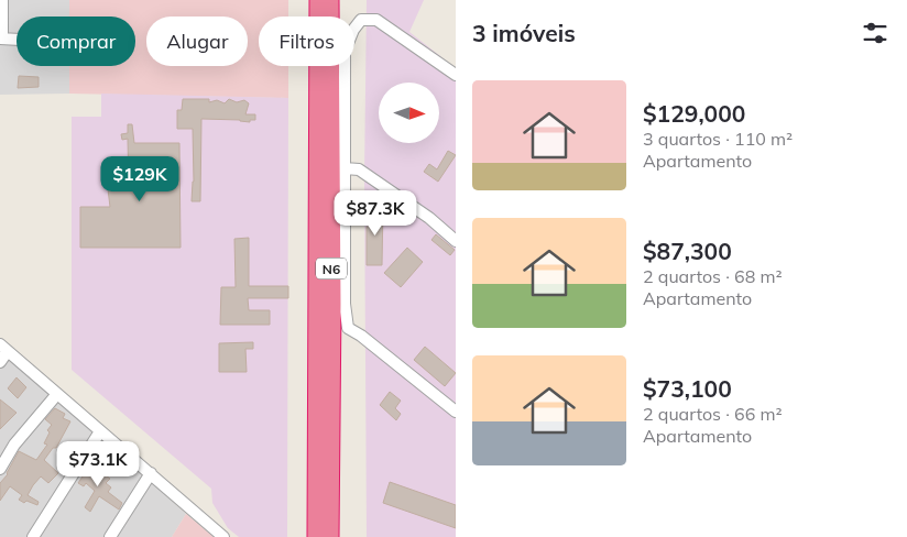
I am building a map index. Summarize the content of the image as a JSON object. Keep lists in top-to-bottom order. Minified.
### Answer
{"streets":{"highway":["N6"]},"north":"right","page":{"heading":"3 imóveis","chip":["Comprar","Alugar","Filtros"],"list":[{"name":"$129,000","note":"3 quartos · 110 m² · Apartamento"},{"name":"$87,300","note":"2 quartos · 68 m² · Apartamento"},{"name":"$73,100","note":"2 quartos · 66 m² · Apartamento"}],"price":["$129K","$87.3K","$73.1K"]}}
